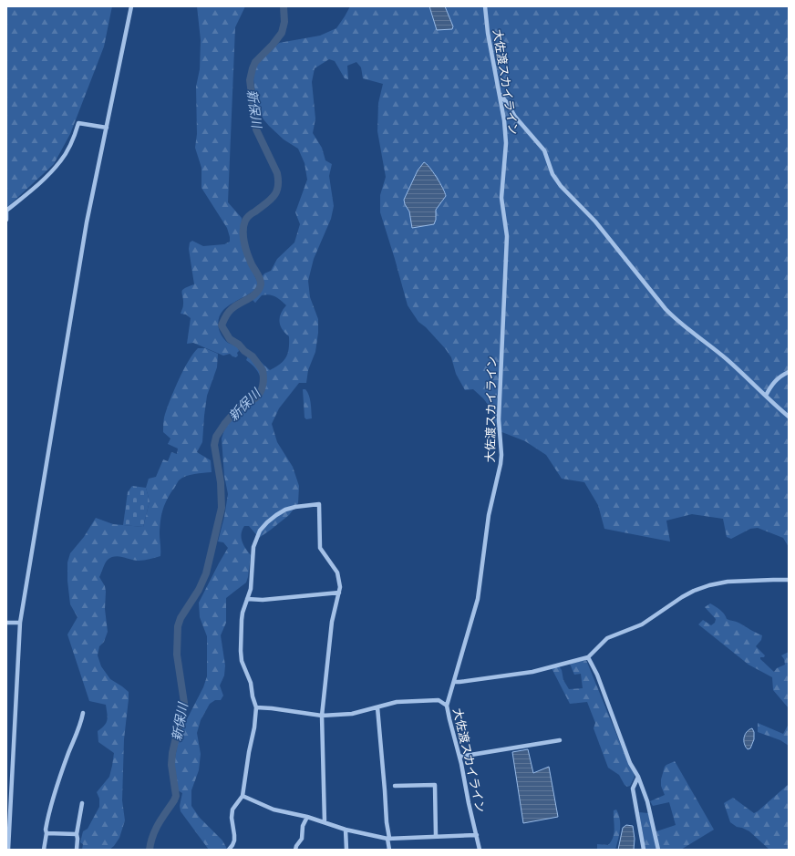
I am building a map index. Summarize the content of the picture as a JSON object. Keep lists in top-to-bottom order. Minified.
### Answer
{"streets":{"street":["大佐渡スカイライン"]},"water":["新保川"]}
